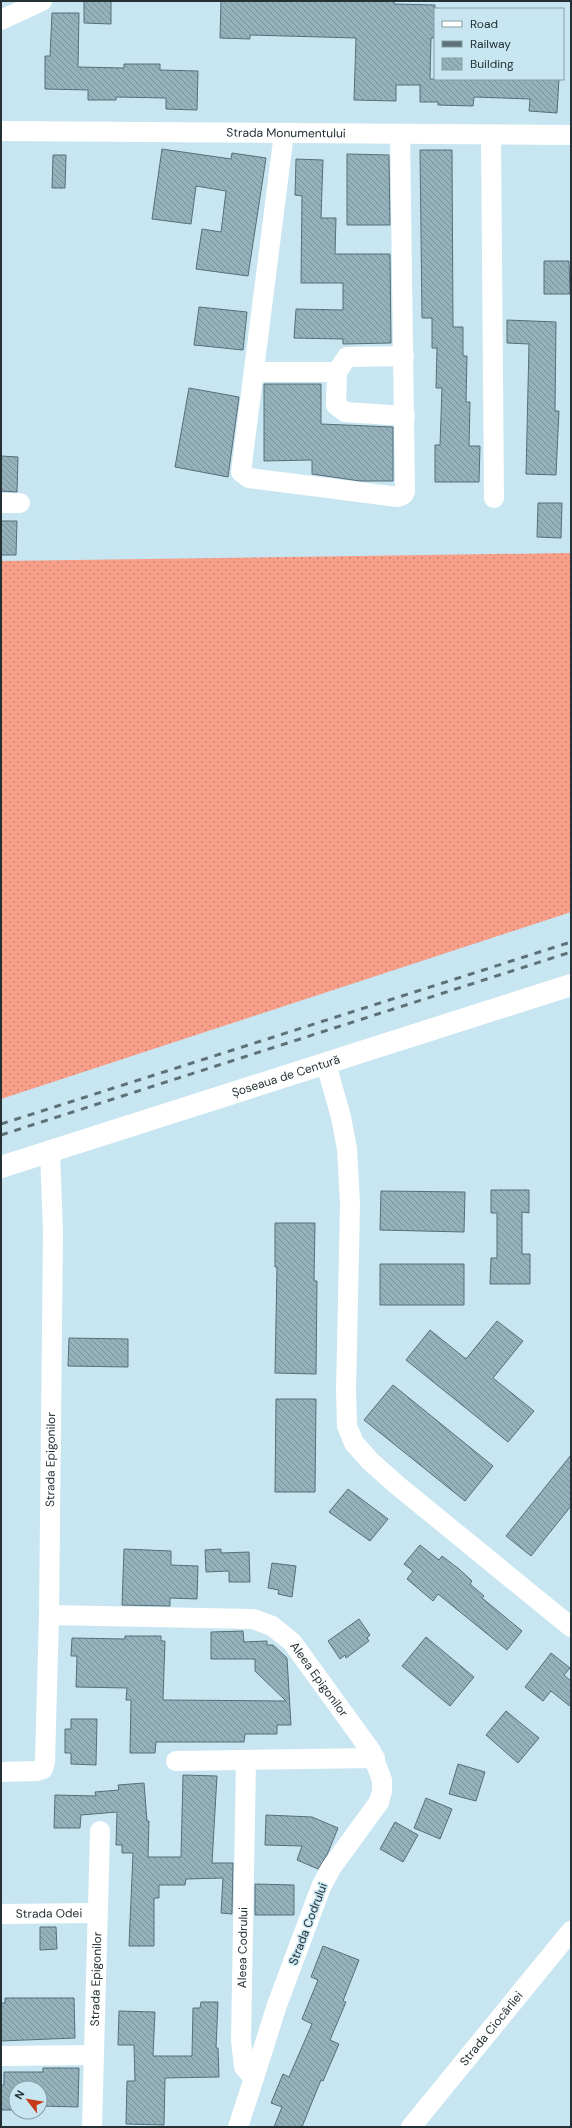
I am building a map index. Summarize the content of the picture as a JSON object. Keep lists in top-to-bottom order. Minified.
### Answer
{"streets":{"main road":["Șoseaua de Centură"],"street":["Strada Monumentului","Strada Epigonilor","Aleea Epigonilor","Strada Odei","Strada Codrului","Aleea Codrului","Strada Ciocârliei"]},"crossings":[["Șoseaua de Centură","Strada Epigonilor"],["Strada Epigonilor","Aleea Epigonilor"],["Strada Epigonilor","Strada Odei"],["Aleea Epigonilor","Strada Codrului"],["Strada Codrului","Aleea Codrului"]],"legend":["Road","Railway","Building"],"north":"top left"}
